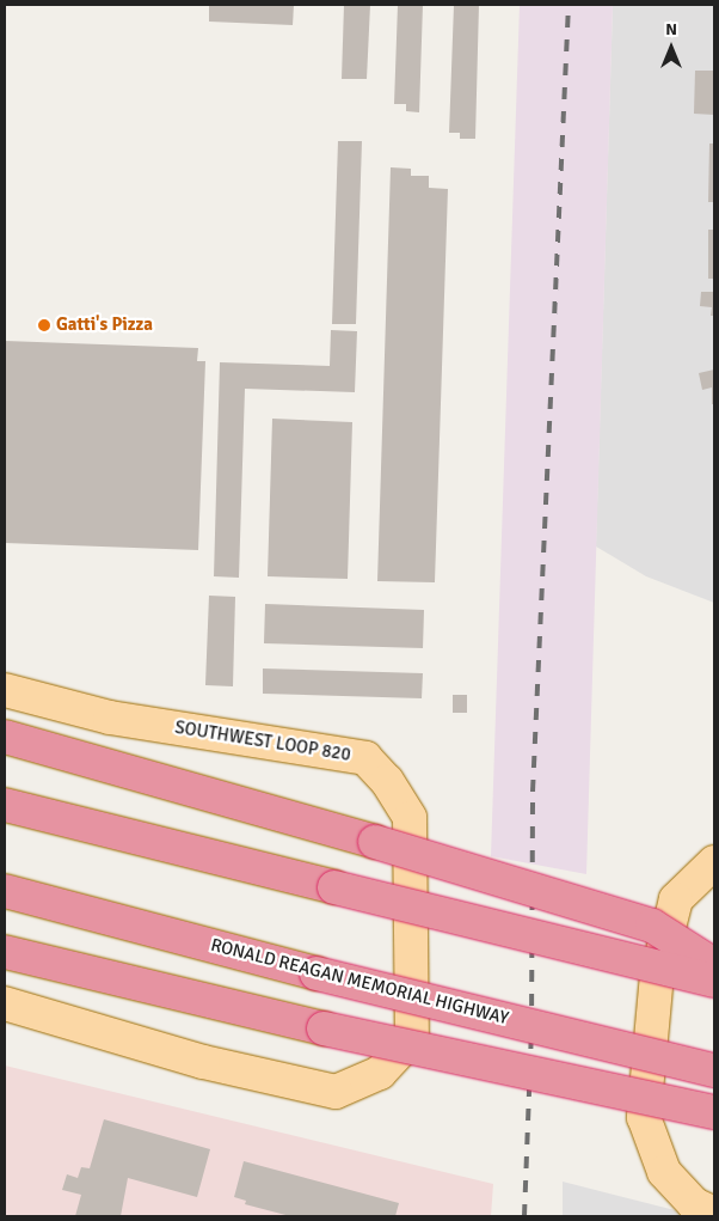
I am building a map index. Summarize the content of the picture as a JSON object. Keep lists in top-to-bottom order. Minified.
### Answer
{"streets":{"highway":["RONALD REAGAN MEMORIAL HIGHWAY"],"main road":["SOUTHWEST LOOP 820"]},"places":["Gatti's Pizza"],"north":"top"}
